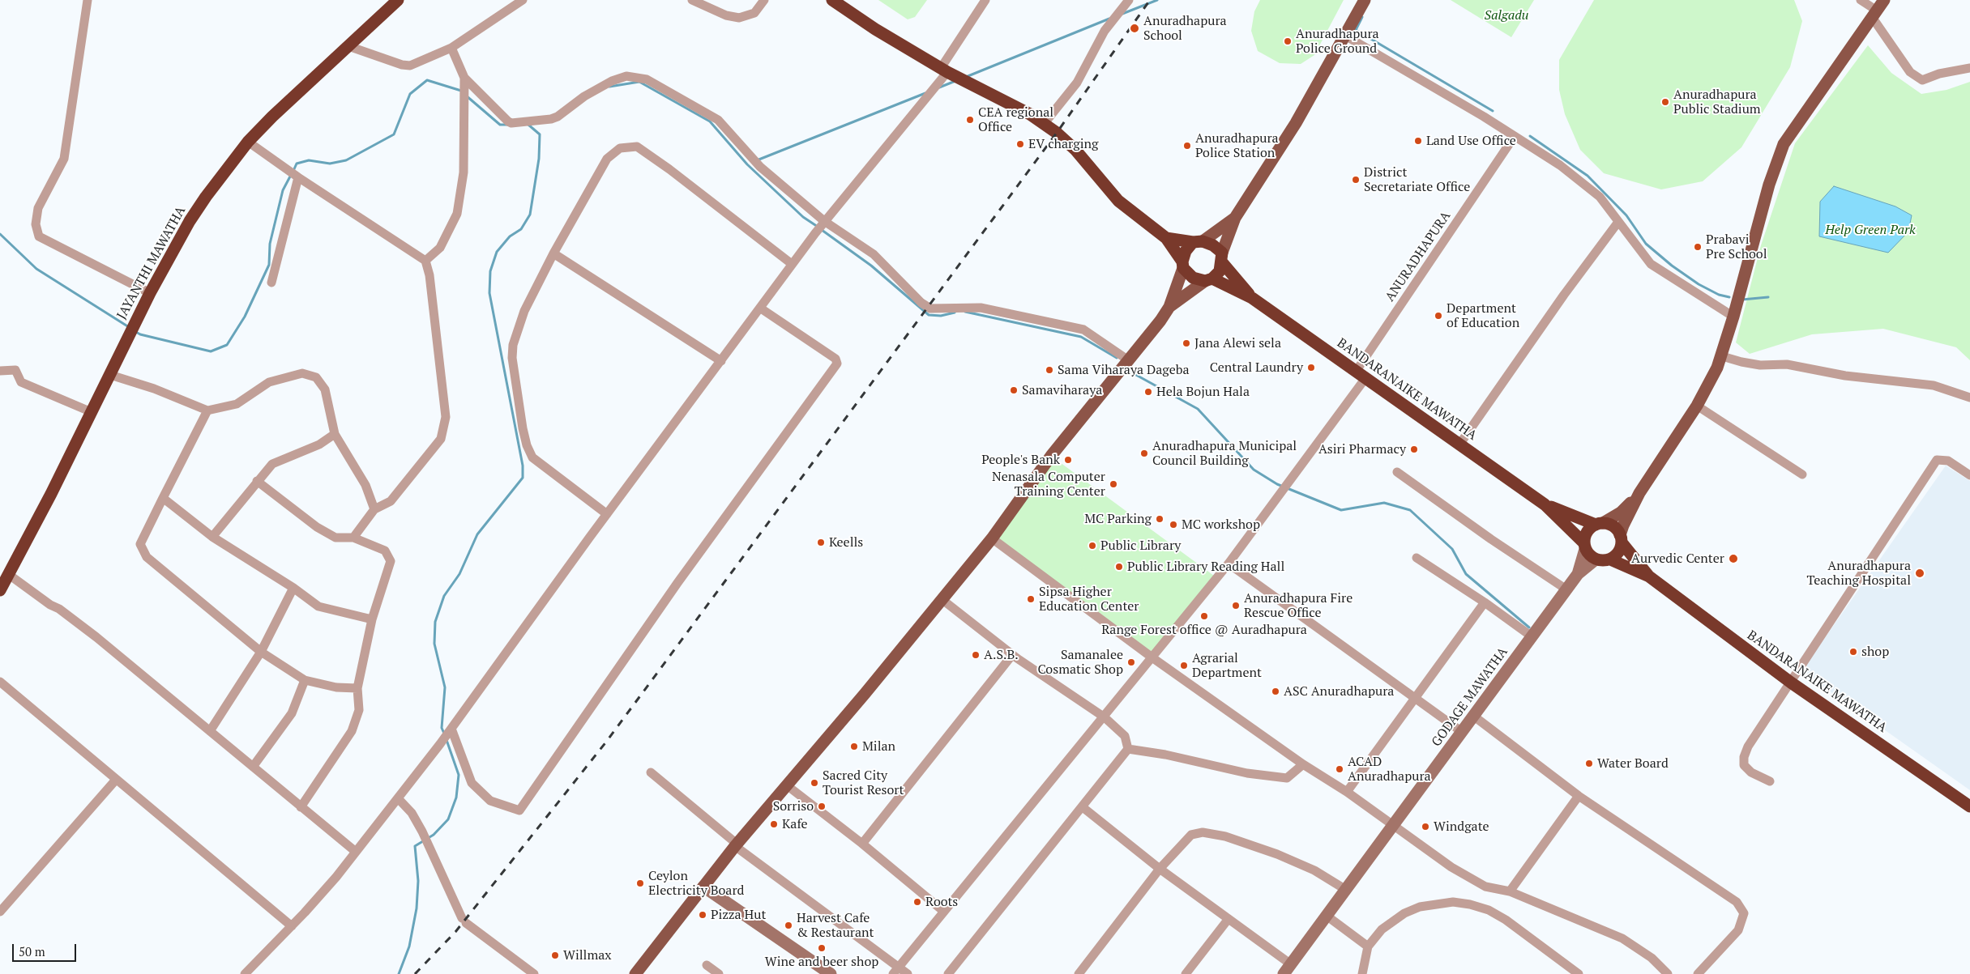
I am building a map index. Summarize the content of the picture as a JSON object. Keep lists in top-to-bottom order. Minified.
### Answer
{"streets":{"highway":["JAYANTHI MAWATHA","BANDARANAIKE MAWATHA"],"street":["ANURADHAPURA","GODAGE MAWATHA"]},"crossings":[["ANURADHAPURA","BANDARANAIKE MAWATHA"],["BANDARANAIKE MAWATHA","GODAGE MAWATHA"]],"parks":["Salgadu","Help Green Park"],"places":["Anuradhapura School","Anuradhapura Police Ground","Anuradhapura Public Stadium","CEA regional Office","Land Use Office","EV charging","Anuradhapura Police Station","District Secretariate Office","Prabavi Pre School","Department of Education","Jana Alewi sela","Central Laundry","Sama Viharaya Dageba","Samaviharaya","Hela Bojun Hala","Asiri Pharmacy","Anuradhapura Municipal Council Building","People's Bank","Nenasala Computer Training Center","MC Parking","MC workshop","Keells","Public Library","Aurvedic Center","Public Library Reading Hall","Anuradhapura Teaching Hospital","Sipsa Higher Education Center","Anuradhapura Fire Rescue Office","Range Forest office @ Auradhapura","shop","A.S.B.","Samanalee Cosmatic Shop","Agrarial Department","ASC Anuradhapura","Milan","Water Board","ACAD Anuradhapura","Sacred City Tourist Resort","Sorriso","Kafe","Windgate","Ceylon Electricity Board","Roots","Pizza Hut","Harvest Cafe & Restaurant","Wine and beer shop","Willmax"],"scale_bar":"50 m"}
